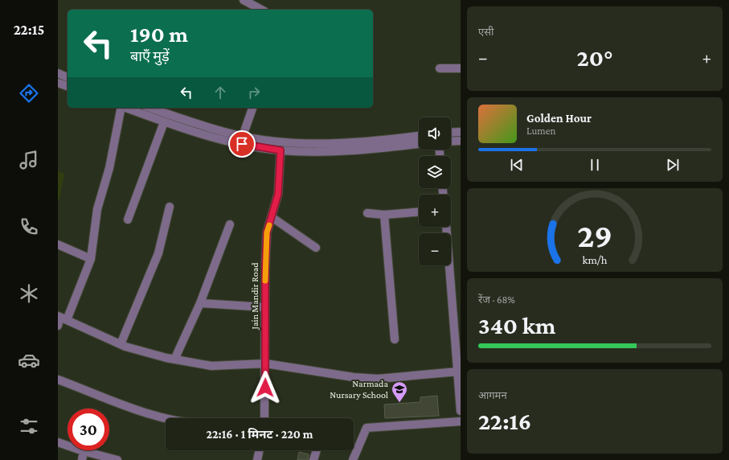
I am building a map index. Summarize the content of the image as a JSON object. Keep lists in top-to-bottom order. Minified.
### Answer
{"streets":{"street":["Jain Mandir Road"]},"places":{"school or university":["Narmada Nursary School"]},"page":{"tabs":"22:15","tile":["एसी",["रेंज · 68%","340 km"],["आगमन","22:16"]],"turn":["190 m","बाएँ मुड़ें"],"heat":["−","20°","+"],"song":["Golden Hour","Lumen"],"map_buttons":["+","−"],"limit":"30","trip":"22:16 · 1 मिनट · 220 m","gauge":["29","km/h"]}}
